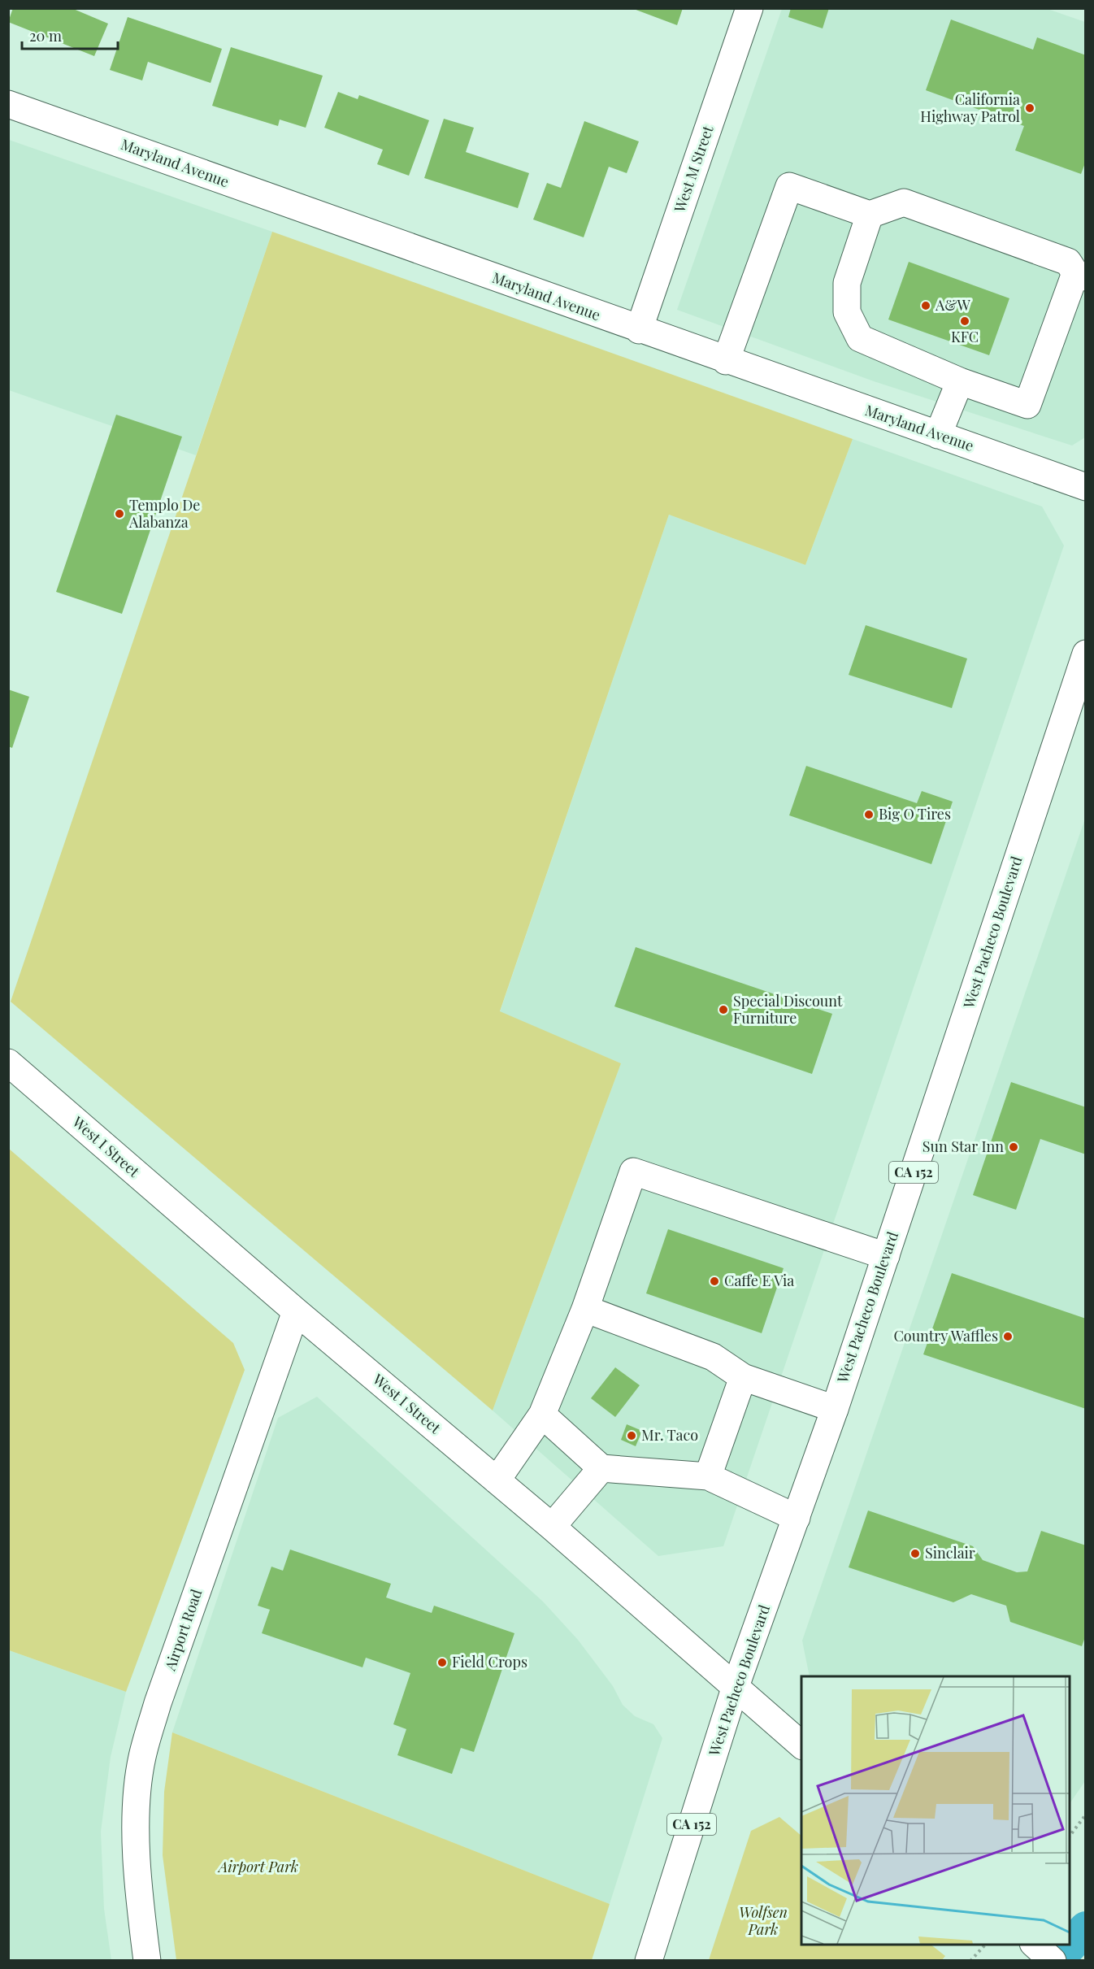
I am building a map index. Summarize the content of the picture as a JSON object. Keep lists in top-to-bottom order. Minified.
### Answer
{"streets":{"main road":["Maryland Avenue","West M Street","West Pacheco Boulevard","West I Street","CA 152","Airport Road"]},"crossings":[["Maryland Avenue","West M Street"],["West Pacheco Boulevard","West I Street"],["West I Street","Airport Road"]],"parks":["Airport Park","Wolfsen Park"],"places":["California Highway Patrol","A&W","KFC","Templo De Alabanza","Big O Tires","Special Discount Furniture","Sun Star Inn","Caffe E Via","Country Waffles","Mr. Taco","Sinclair","Field Crops"],"scale_bar":"20 m"}
